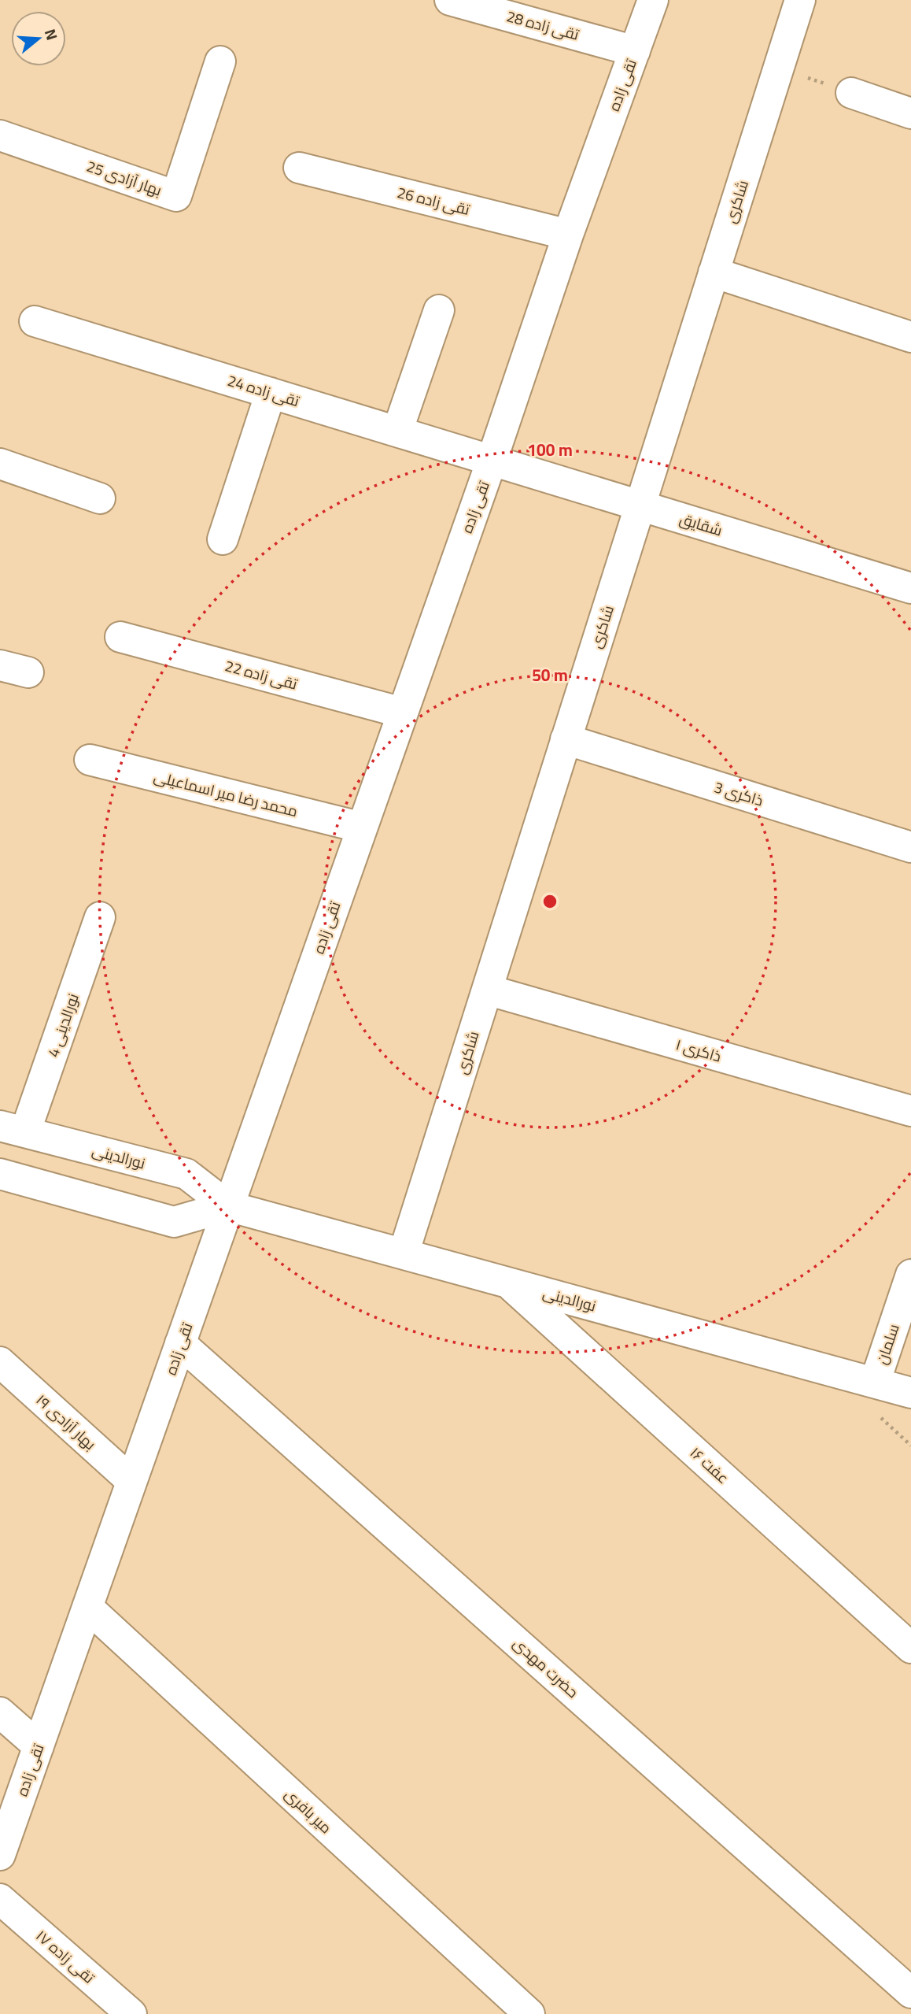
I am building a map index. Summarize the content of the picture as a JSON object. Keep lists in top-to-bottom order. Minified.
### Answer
{"streets":{"street":["تقی زاده 28","تقی زاده","بهار آزادی 25","تقی زاده 26","شاکری","تقی زاده 24","شقایق","تقی زاده 22","محمد رضا میر اسماعیلی","ذاکری 3","نورالدینی 4","ذاکری ۱","نورالدینی","سلمان","بهار آزادی ۱۹","عفت ۱۶","حضرت مهدی","میر بافری","تقی زاده ۱۷"]},"crossings":[["تقی زاده 28","تقی زاده"],["تقی زاده","تقی زاده 26"],["تقی زاده","تقی زاده 24"],["تقی زاده","شقایق"],["تقی زاده","تقی زاده 22"],["تقی زاده","محمد رضا میر اسماعیلی"],["تقی زاده","نورالدینی"],["تقی زاده","بهار آزادی ۱۹"],["تقی زاده","حضرت مهدی"],["تقی زاده","میر بافری"],["شاکری","شقایق"],["شاکری","ذاکری 3"],["شاکری","ذاکری ۱"],["شاکری","نورالدینی"],["تقی زاده 24","شقایق"],["نورالدینی 4","نورالدینی"],["نورالدینی","سلمان"],["نورالدینی","عفت ۱۶"]],"north":"right","rings":["100 m","50 m"]}
